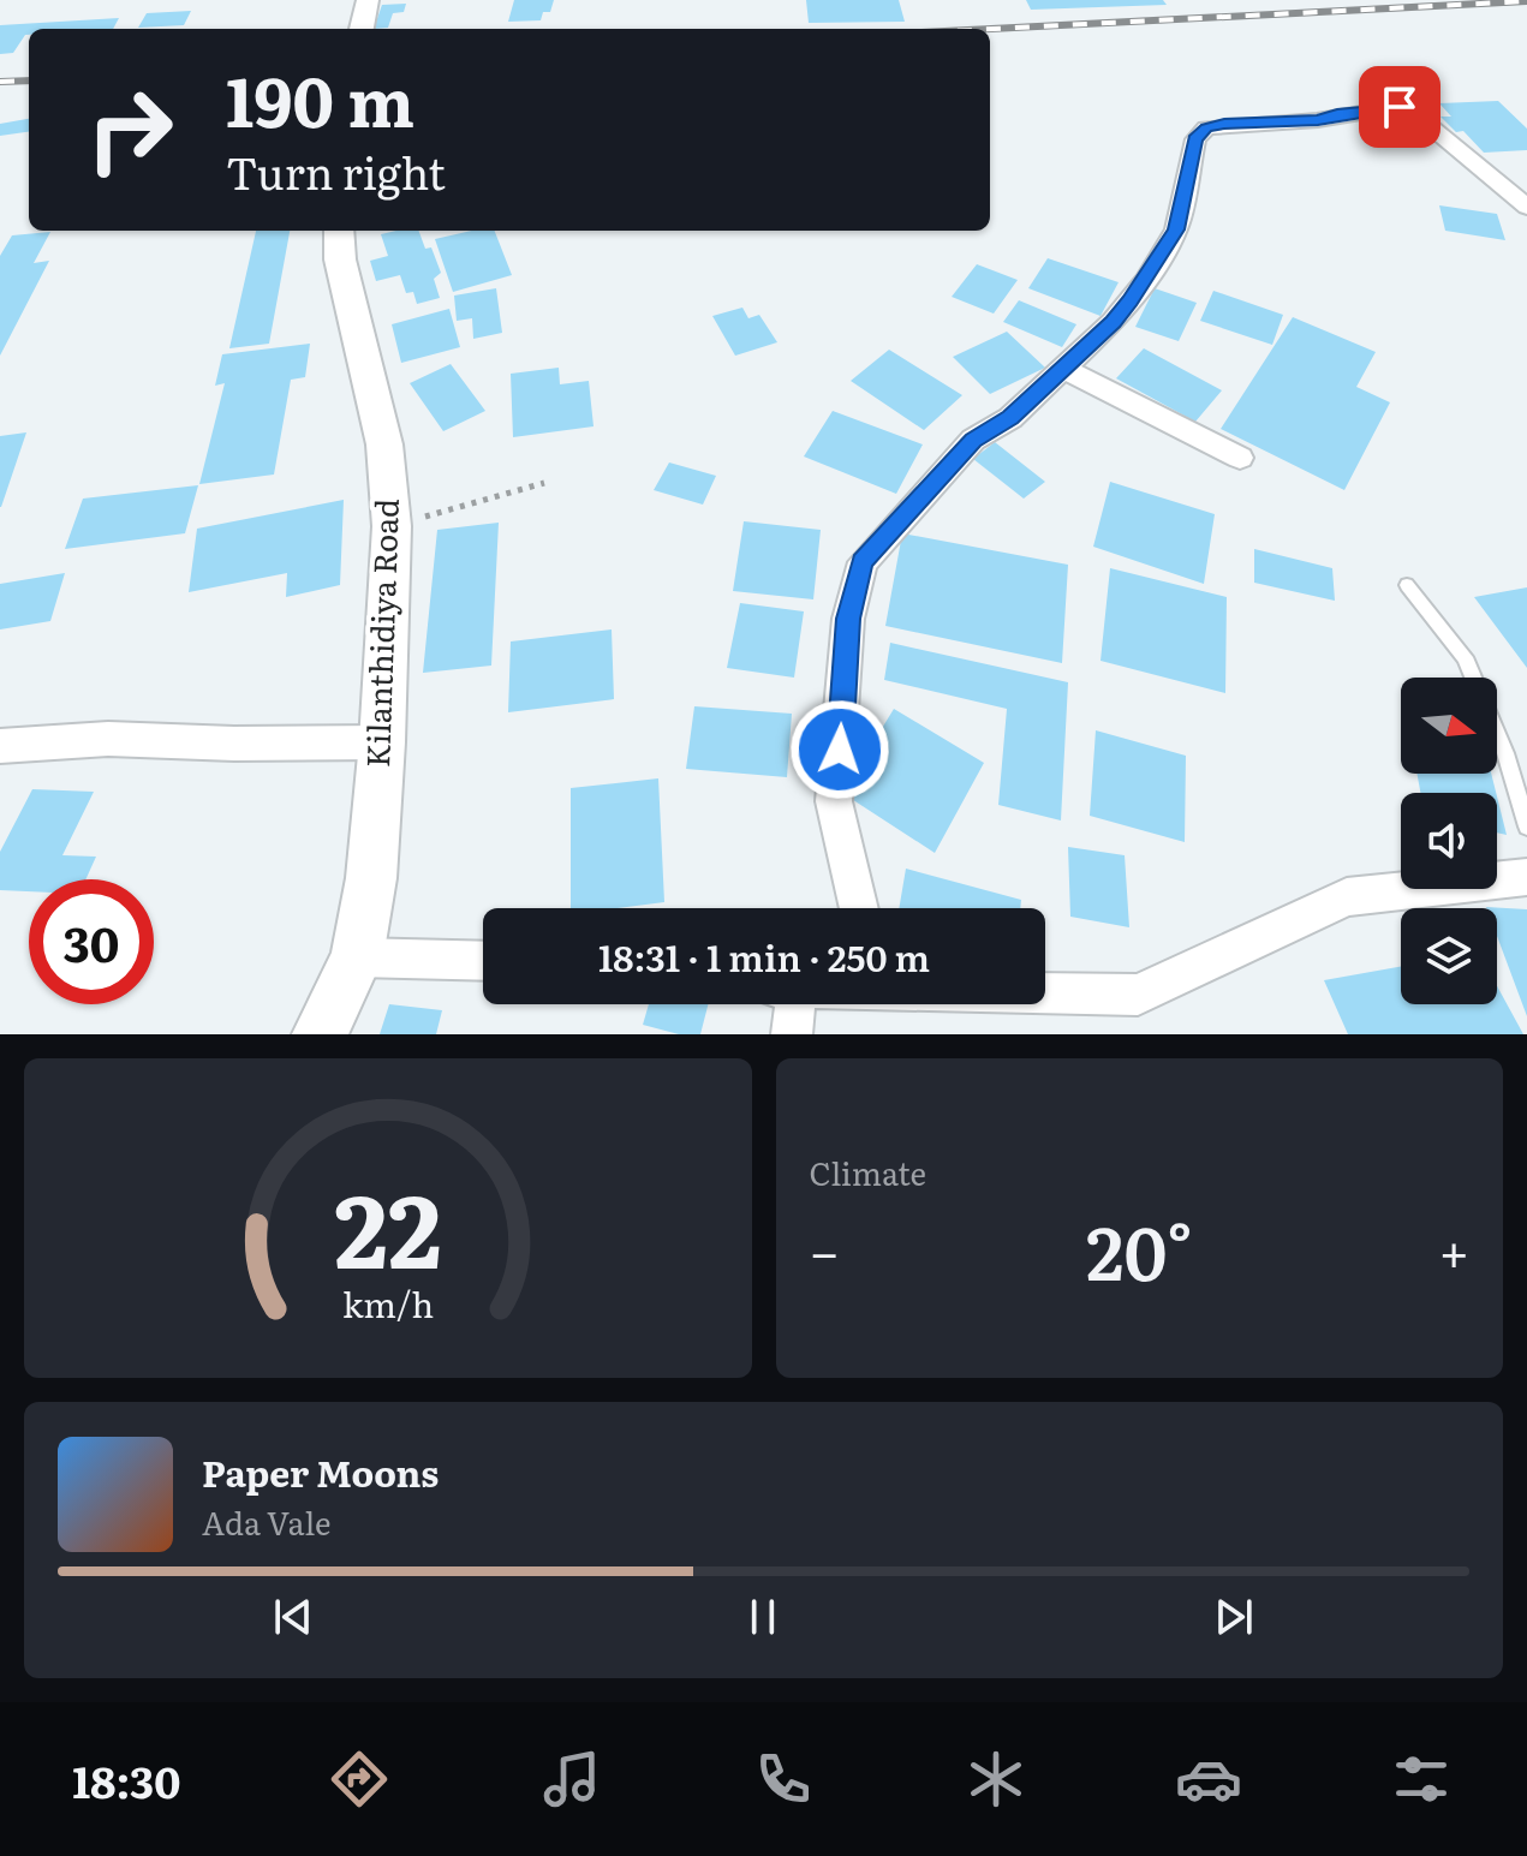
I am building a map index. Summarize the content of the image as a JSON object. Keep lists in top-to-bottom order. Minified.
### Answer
{"streets":{"street":["Kilanthidiya Road"]},"north":"right","page":{"turn":["190 m","Turn right"],"limit":"30","trip":"18:31 · 1 min · 250 m","tile":"Climate","heat":["−","20°","+"],"song":["Paper Moons","Ada Vale"],"tabs":"18:30","gauge":["22","km/h"]}}
